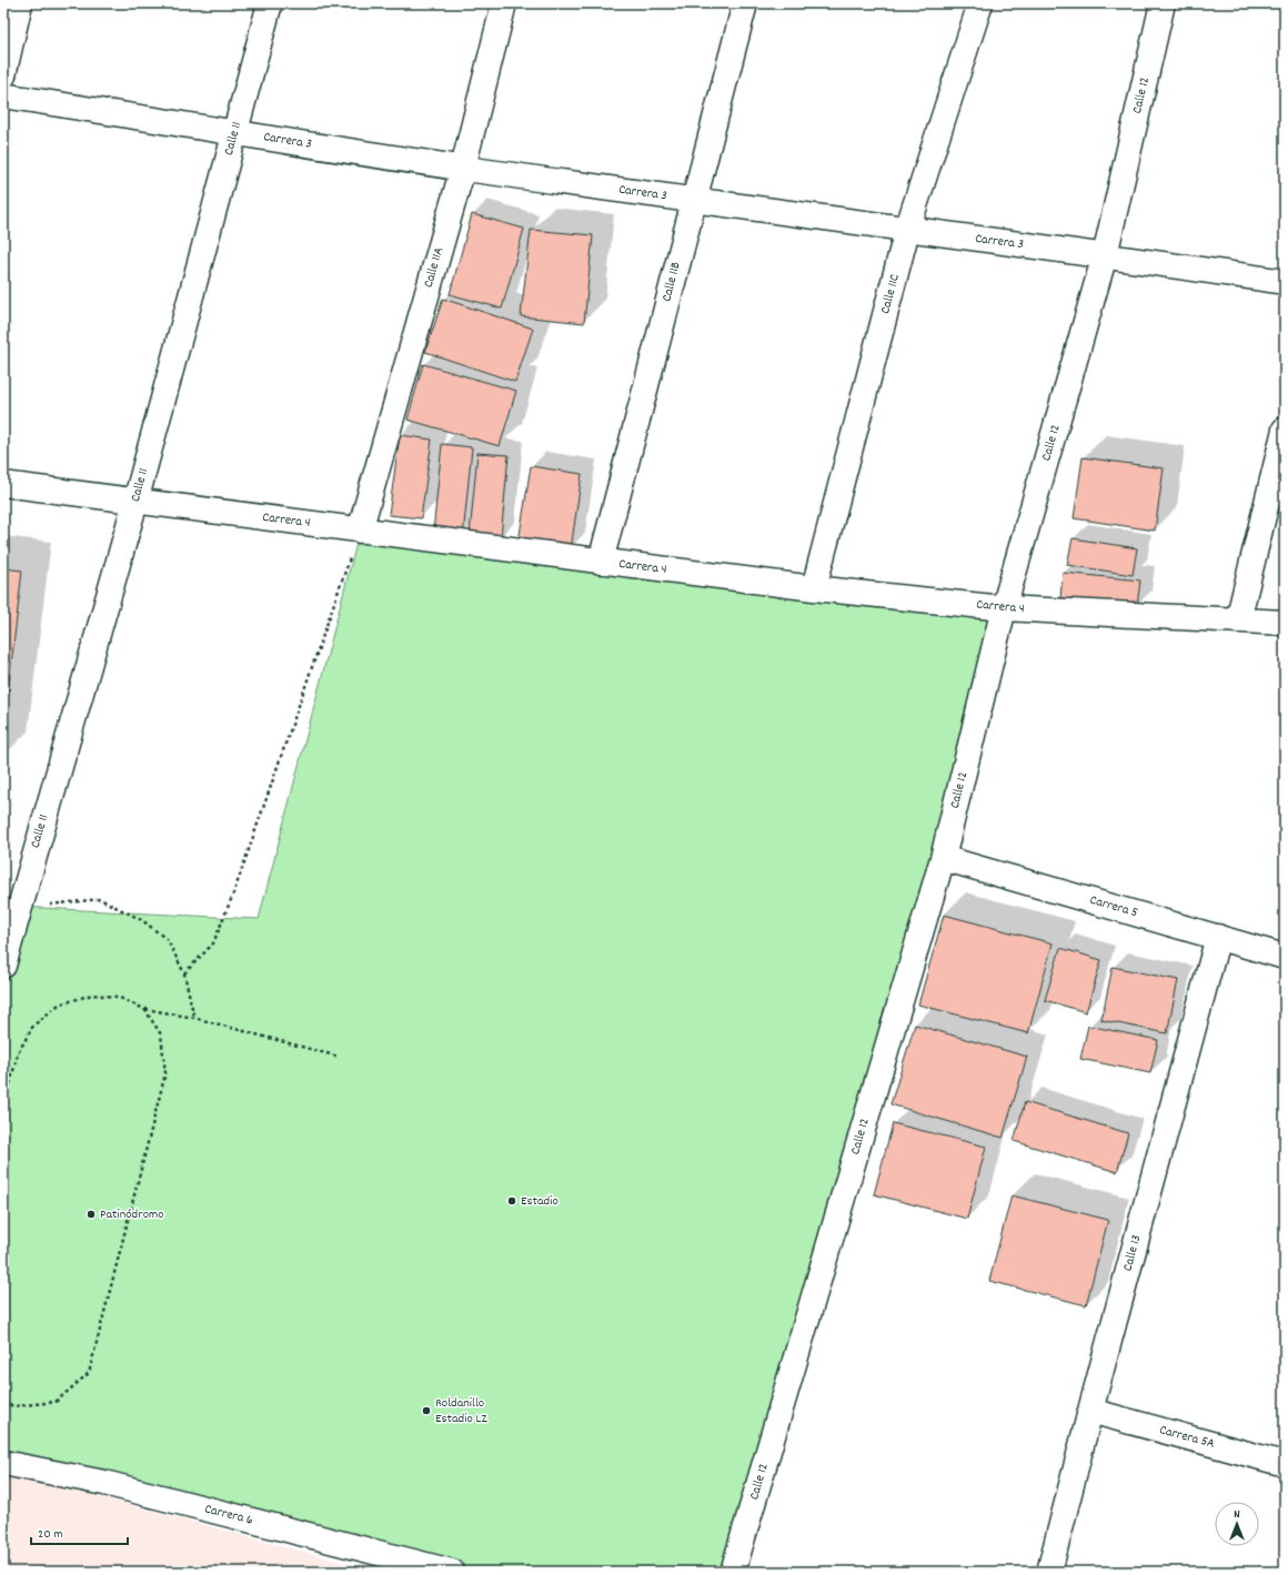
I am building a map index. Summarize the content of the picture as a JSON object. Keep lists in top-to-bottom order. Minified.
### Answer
{"streets":{"street":["Calle 12","Calle 11","Carrera 3","Calle 11A","Calle 11B","Calle 11C","Carrera 4","Carrera 5","Calle 13","Carrera 5A","Carrera 6"]},"crossings":[["Calle 12","Carrera 3"],["Calle 12","Carrera 4"],["Calle 12","Carrera 5"],["Calle 11","Carrera 3"],["Calle 11","Carrera 4"],["Carrera 3","Calle 11A"],["Carrera 3","Calle 11B"],["Carrera 3","Calle 11C"],["Calle 11A","Carrera 4"],["Calle 11B","Carrera 4"],["Calle 11C","Carrera 4"],["Carrera 5","Calle 13"],["Calle 13","Carrera 5A"]],"places":["Estadio","Patinódromo","Roldanillo Estadio LZ"],"scale_bar":"20 m","north":"top"}
